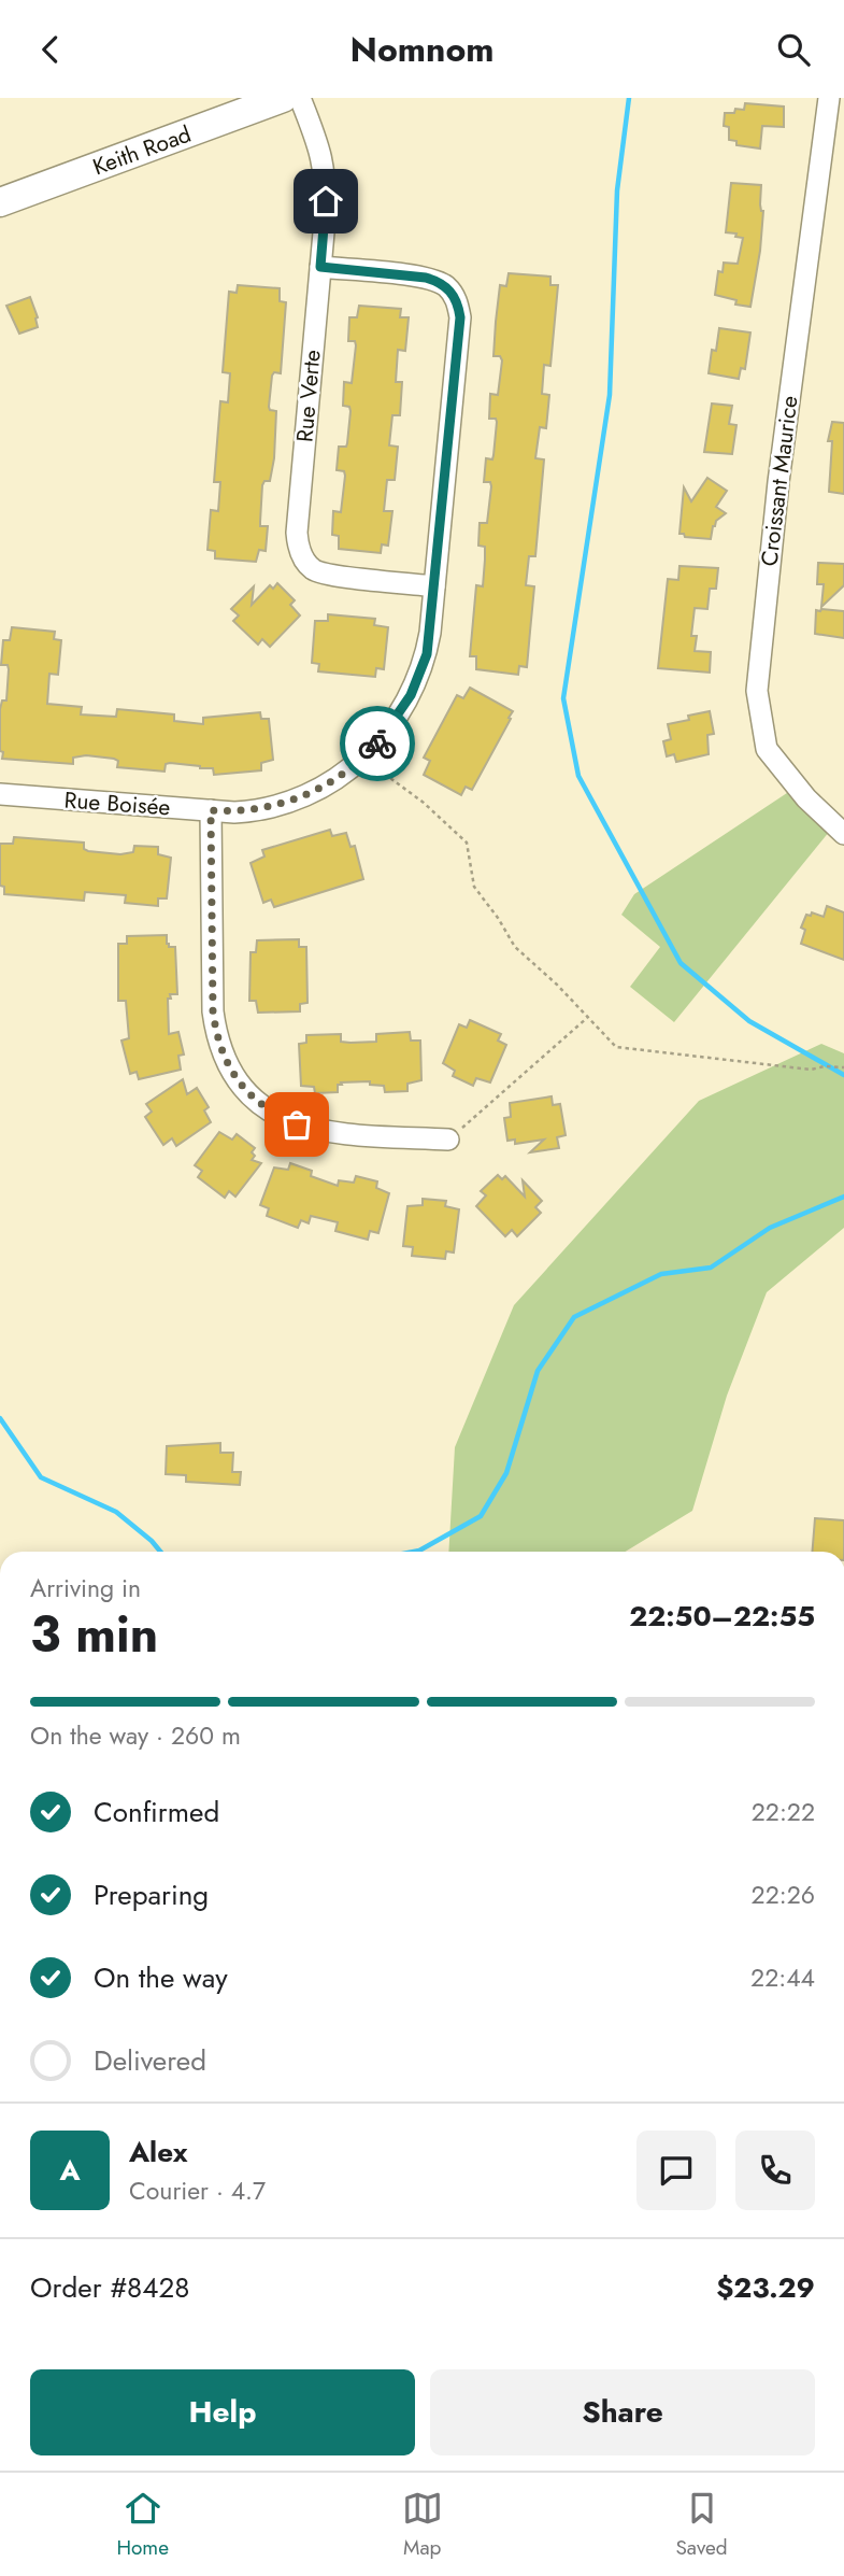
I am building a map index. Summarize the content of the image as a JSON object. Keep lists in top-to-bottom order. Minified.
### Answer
{"streets":{"street":["Keith Road","Rue Verte","Croissant Maurice","Rue Boisée"]},"crossings":[["Rue Verte","Rue Boisée"]],"page":{"header":"Nomnom","heading":["3 min","Arriving in","22:50–22:55"],"panel":["Alex","Courier · 4.7","Order #8428","$23.29"],"bar":"On the way · 260 m","list":[["Confirmed","22:22"],["Preparing","22:26"],["On the way","22:44"],"Delivered"],"round":"A","buttons":["Help","Share"],"tabs":["Home","Map","Saved"]}}
